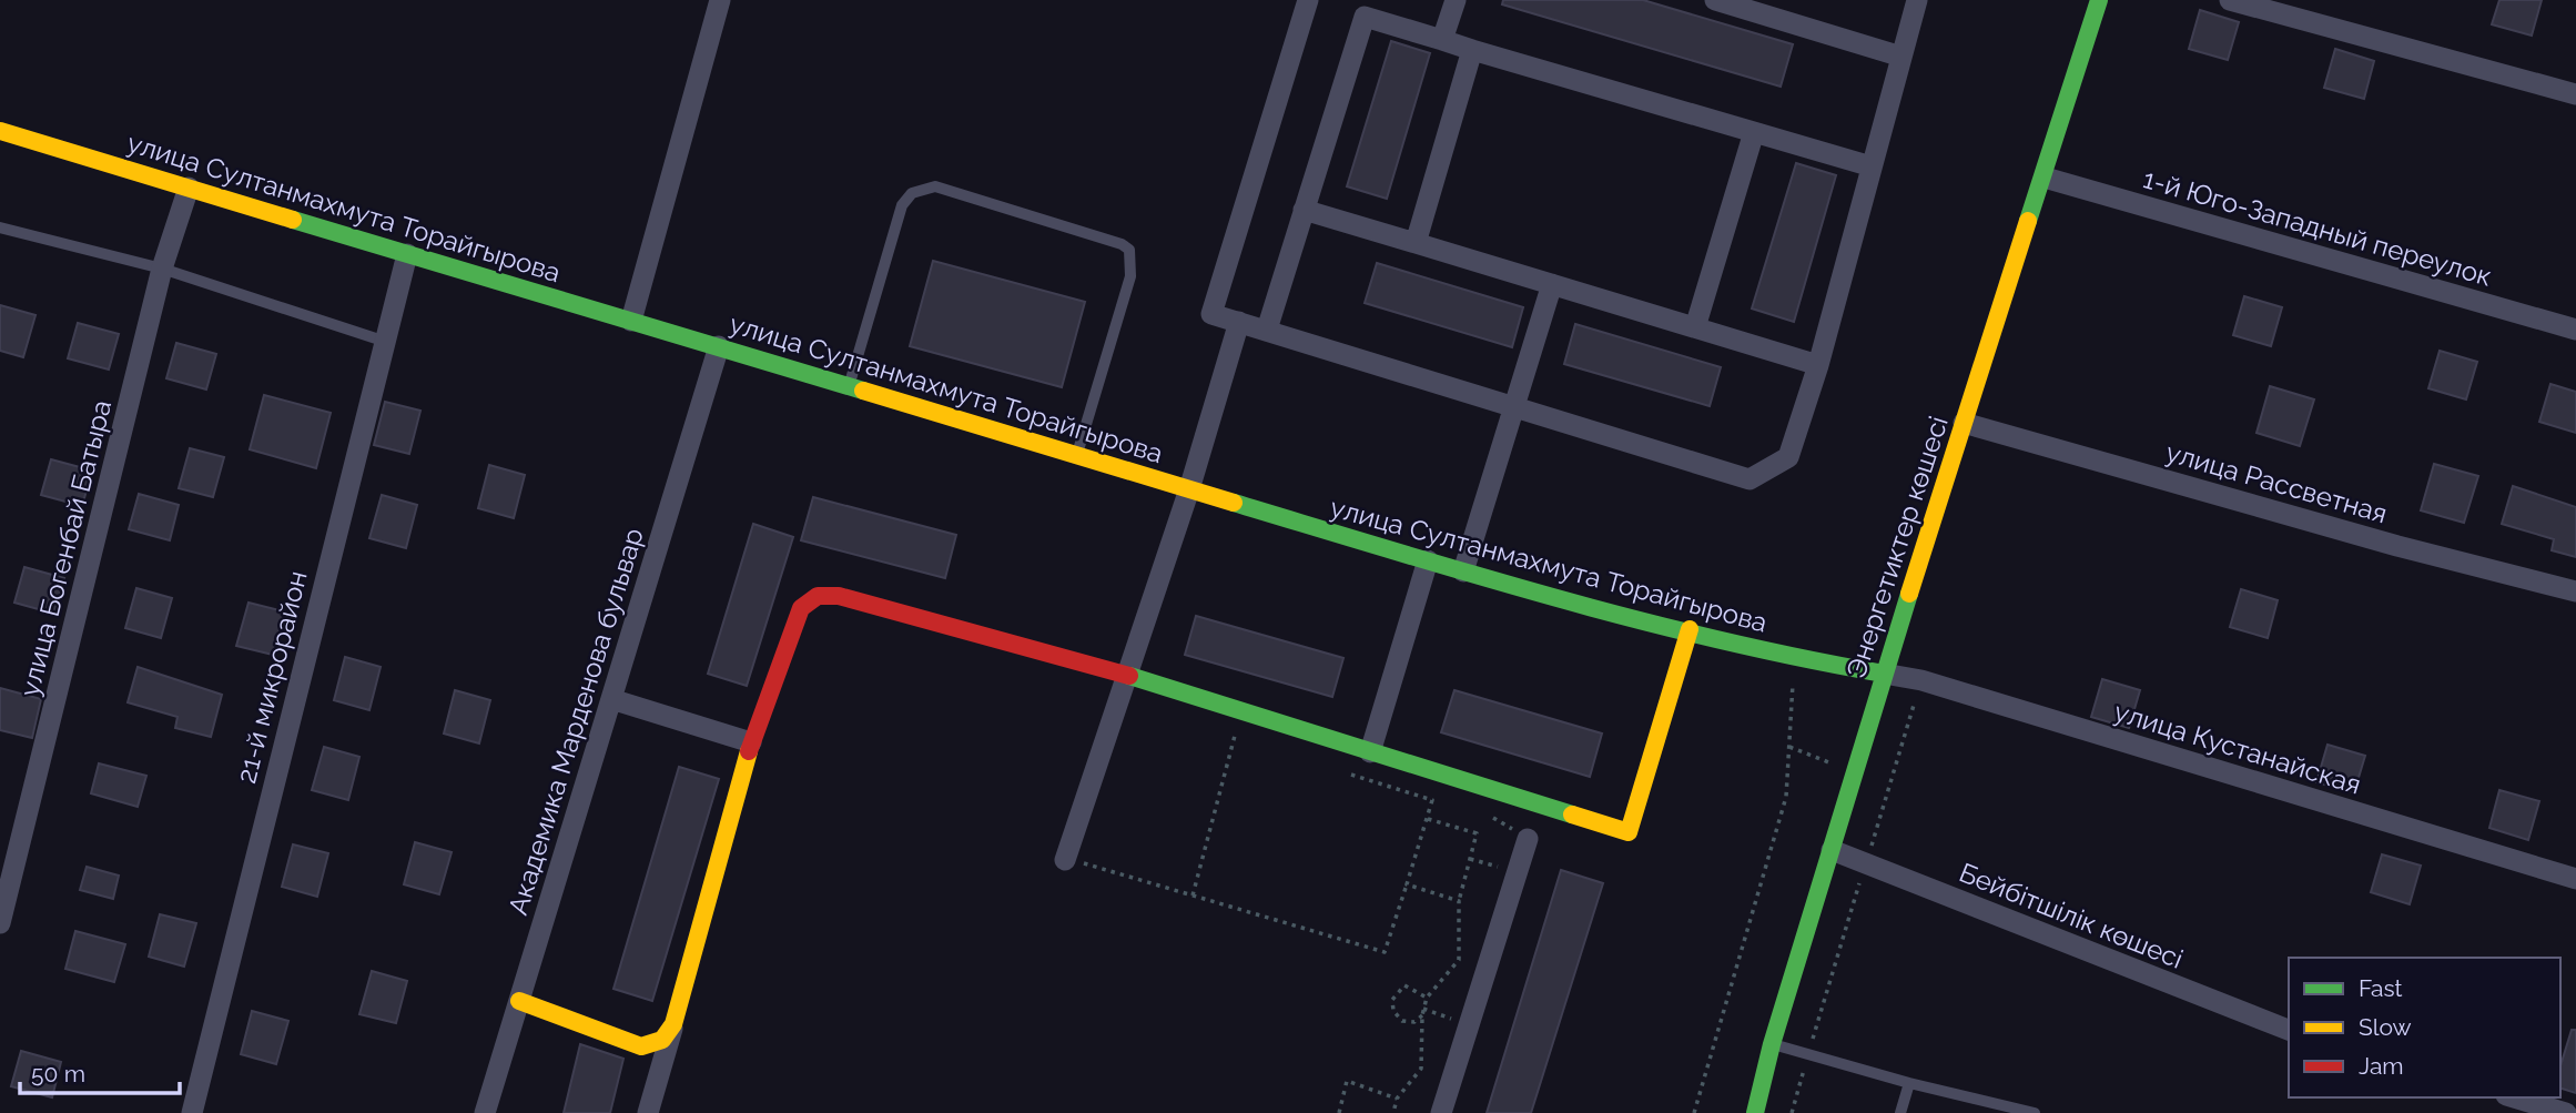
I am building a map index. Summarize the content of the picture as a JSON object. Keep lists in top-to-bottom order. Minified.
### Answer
{"streets":{"main road":["улица Султанмахмута Торайгырова","Энергетиктер көшесі"],"street":["1-й Юго-Западный переулок","улица Рассветная","улица Богенбай Батыра","21-й микрорайон","Академика Марденова бульвар","улица Кустанайская","Бейбітшілік көшесі"]},"crossings":[["улица Султанмахмута Торайгырова","Энергетиктер көшесі"],["улица Султанмахмута Торайгырова","улица Богенбай Батыра"],["улица Султанмахмута Торайгырова","21-й микрорайон"],["улица Султанмахмута Торайгырова","Академика Марденова бульвар"],["улица Султанмахмута Торайгырова","улица Кустанайская"],["1-й Юго-Западный переулок","Энергетиктер көшесі"],["улица Рассветная","Энергетиктер көшесі"],["Энергетиктер көшесі","улица Кустанайская"],["Энергетиктер көшесі","Бейбітшілік көшесі"]],"legend":["Fast","Slow","Jam"],"scale_bar":"50 m"}
